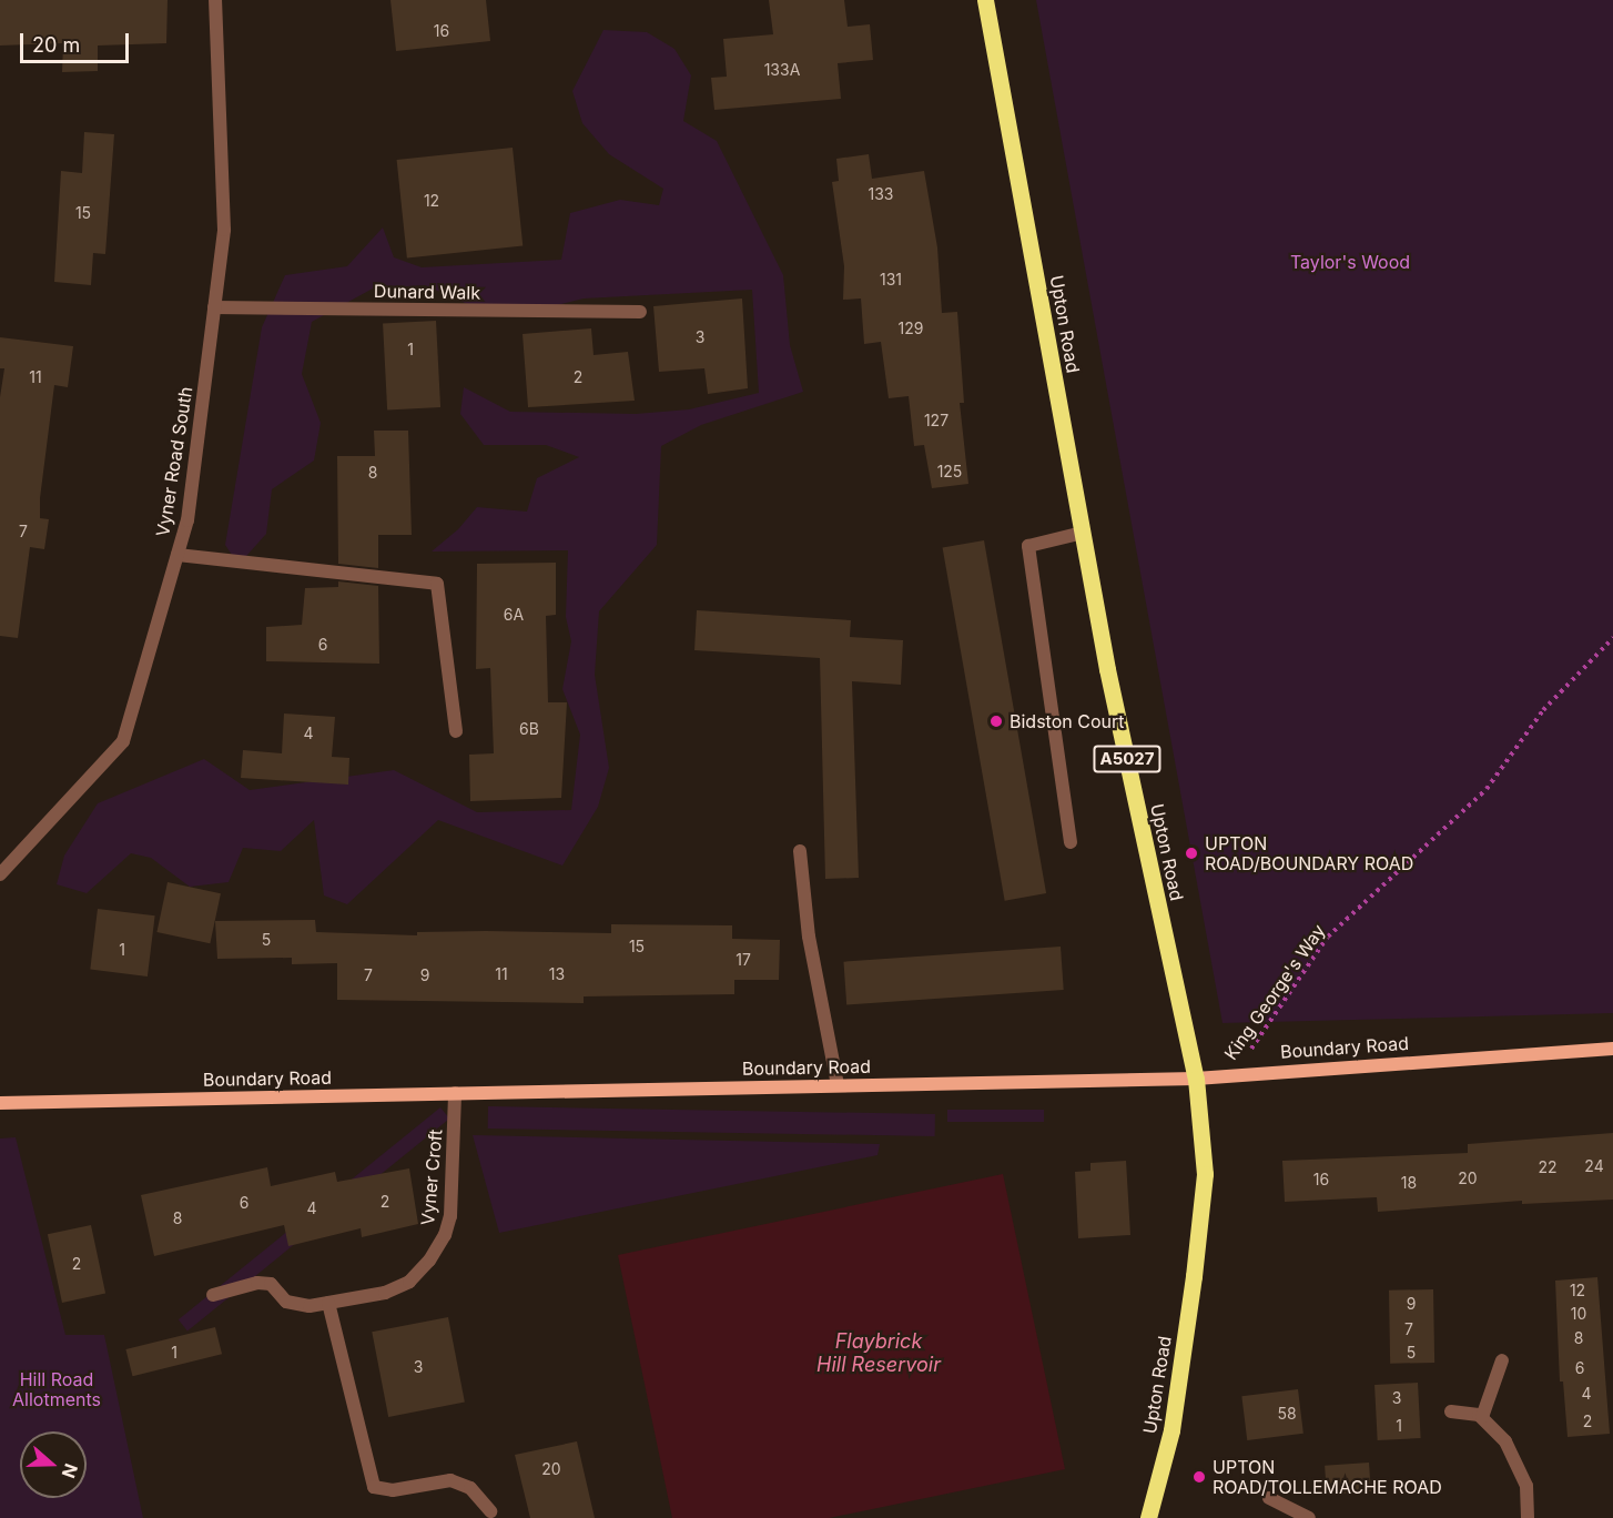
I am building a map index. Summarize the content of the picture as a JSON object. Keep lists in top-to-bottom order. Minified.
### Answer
{"streets":{"main road":["Upton Road","A5027","Boundary Road"],"street":["Dunard Walk","Vyner Road South","Vyner Croft"],"path":["King George's Way"]},"crossings":[["Dunard Walk","Vyner Road South"],["Upton Road","Boundary Road"],["King George's Way","Boundary Road"],["Boundary Road","Vyner Croft"]],"water":["Flaybrick Hill Reservoir"],"parks":["Taylor's Wood","Hill Road Allotments"],"places":["Bidston Court","UPTON ROAD/BOUNDARY ROAD","UPTON ROAD/TOLLEMACHE ROAD"],"house_numbers":["16","133A","133","12","15","131","129","3","1","11","2","127","125","8","7","6A","6","6B","4","5","15","1","17","11","13","7","9","24","22","20","16","18","2","6","4","8","2","12","9","10","7","8","1","5","3","6","4","3","58","2","1","20"],"scale_bar":"20 m","north":"right"}
